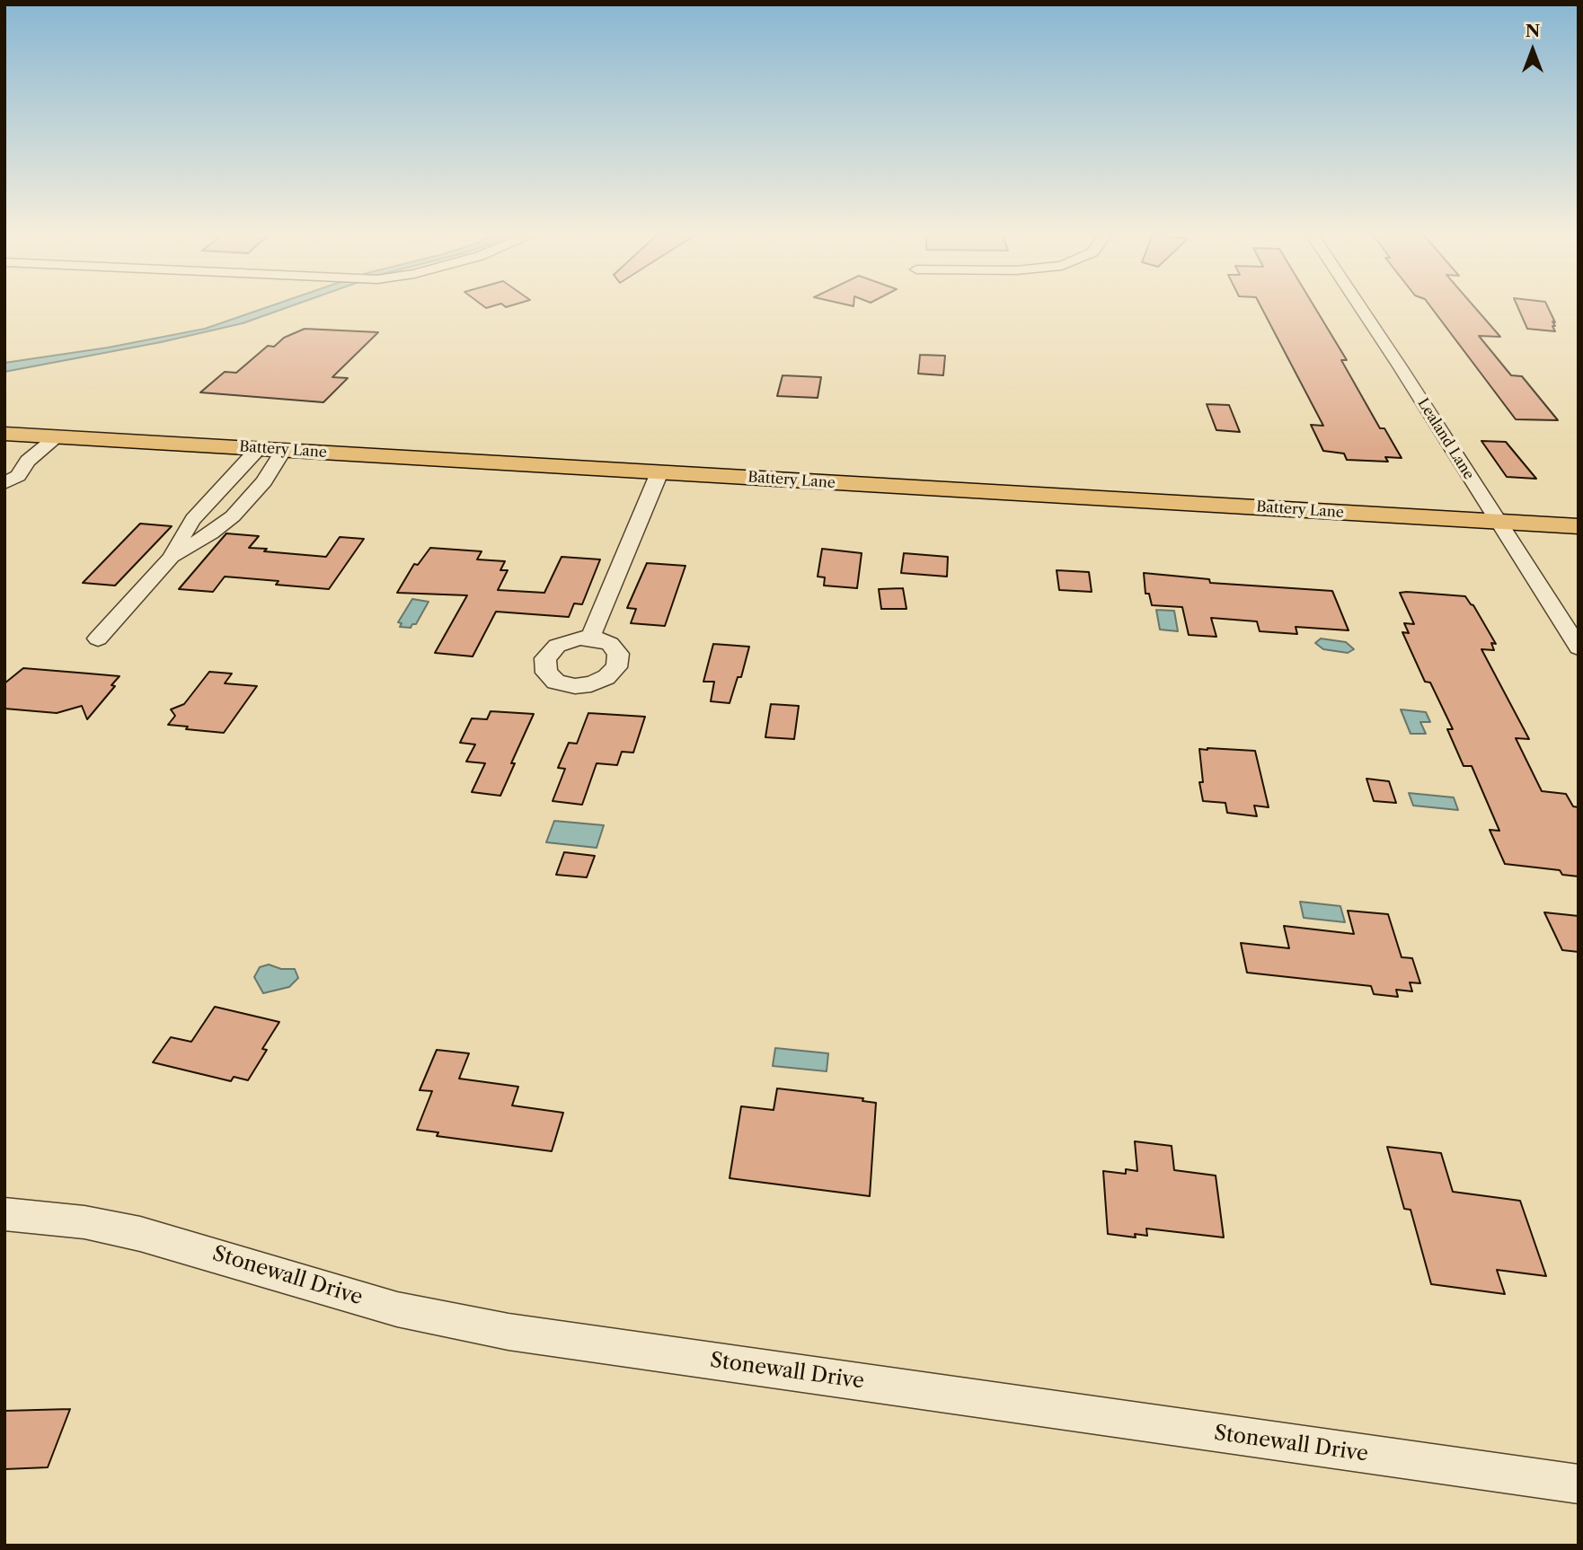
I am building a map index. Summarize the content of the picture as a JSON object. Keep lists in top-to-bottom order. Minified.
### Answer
{"streets":{"main road":["Battery Lane"],"street":["Lealand Lane","Stonewall Drive"]},"crossings":[["Lealand Lane","Battery Lane"]],"north":"top"}
